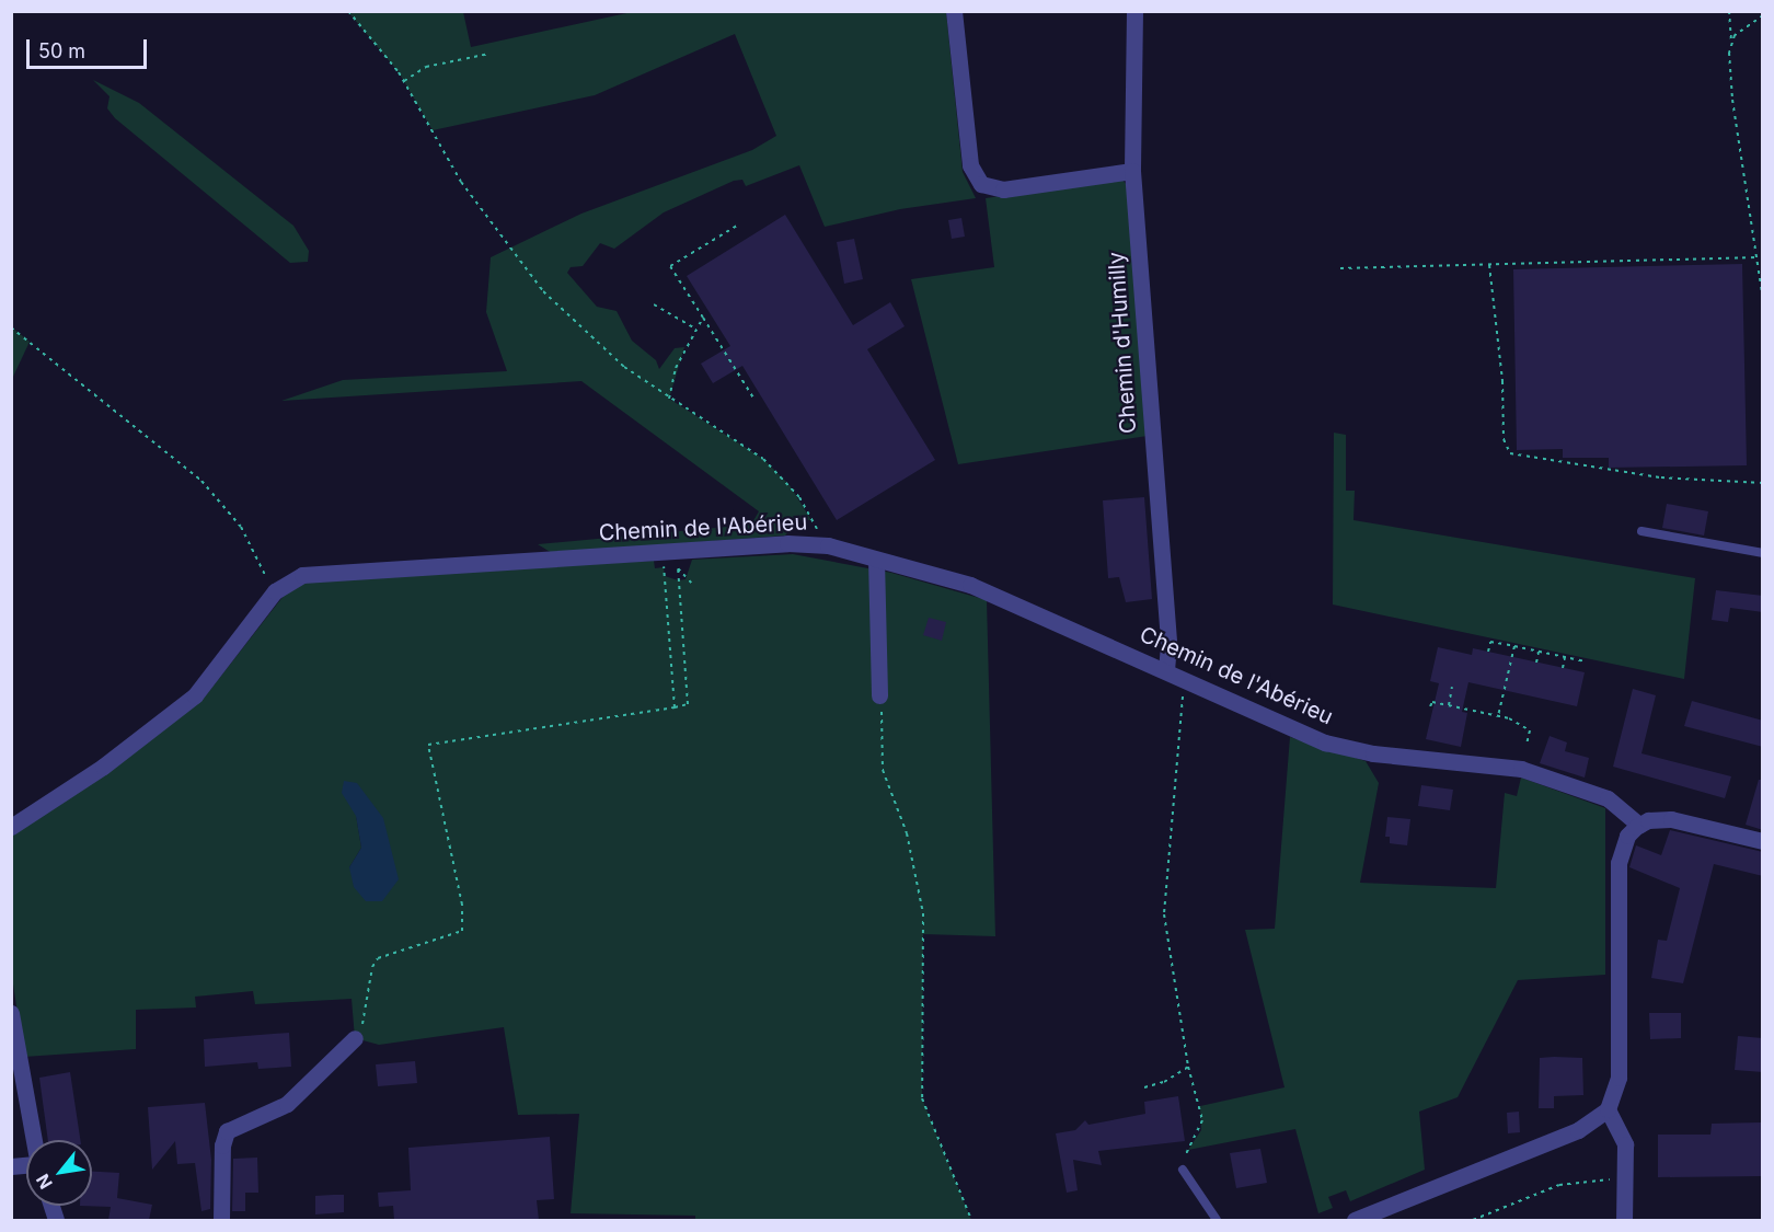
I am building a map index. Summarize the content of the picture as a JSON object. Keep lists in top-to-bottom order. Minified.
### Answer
{"streets":{"street":["Chemin d'Humilly","Chemin de l'Abérieu"]},"crossings":[["Chemin d'Humilly","Chemin de l'Abérieu"]],"scale_bar":"50 m","north":"bottom left"}
